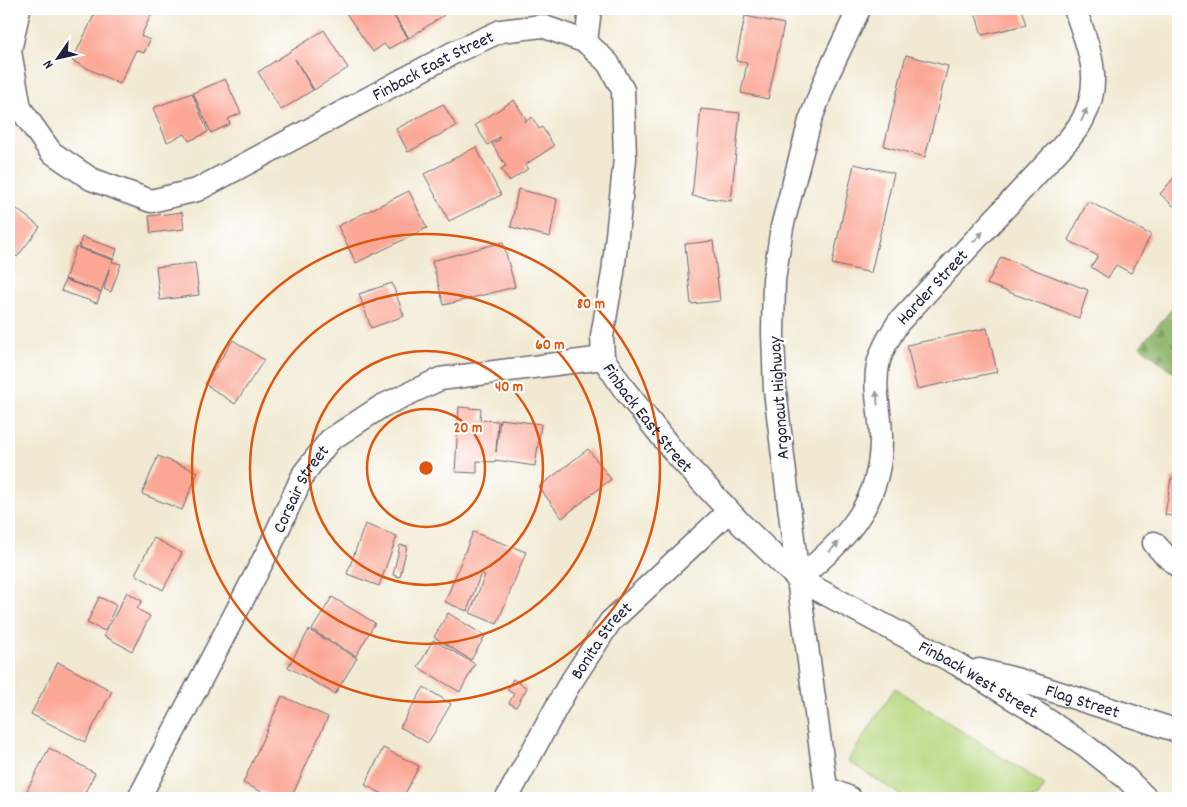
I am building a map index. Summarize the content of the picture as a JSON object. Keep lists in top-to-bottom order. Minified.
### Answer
{"streets":{"street":["Finback East Street","Harder Street","Argonaut Highway","Corsair Street","Bonita Street","Finback West Street","Flag Street"]},"crossings":[["Finback East Street","Harder Street"],["Finback East Street","Argonaut Highway"],["Finback East Street","Corsair Street"],["Finback East Street","Bonita Street"],["Finback East Street","Finback West Street"],["Harder Street","Argonaut Highway"],["Harder Street","Finback West Street"],["Argonaut Highway","Finback West Street"],["Finback West Street","Flag Street"]],"one_way":["Harder Street"],"north":"bottom left","rings":["80 m","60 m","40 m","20 m"]}
